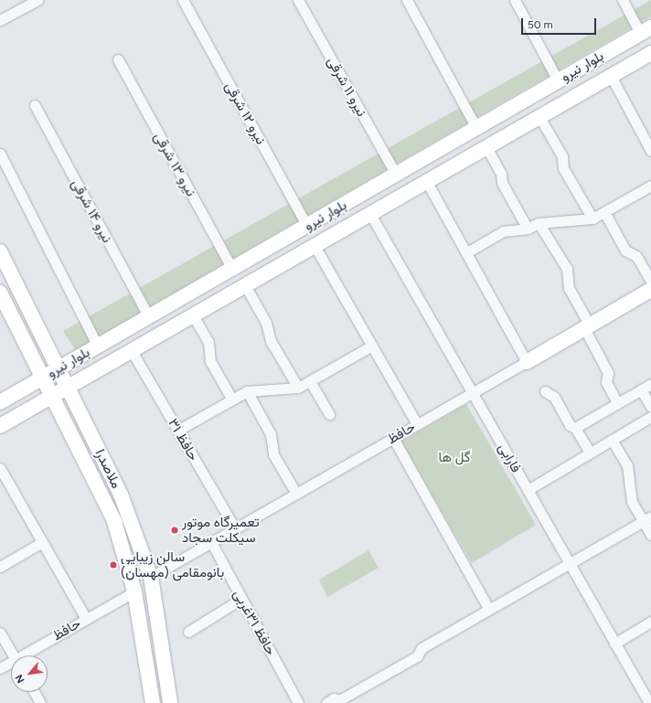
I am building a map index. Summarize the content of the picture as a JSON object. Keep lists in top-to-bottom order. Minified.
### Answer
{"streets":{"street":["بلوار نیرو","نیرو ۱۱ شرقی","نیرو ۱۲ شرقی","نیرو ۱۳ شرقی","نیرو ۱۴ شرقی","حافظ","حافظ ۳۱","فارابی","ملاصدرا","حافظ ۳۱غربی"]},"crossings":[["بلوار نیرو","نیرو ۱۱ شرقی"],["بلوار نیرو","نیرو ۱۲ شرقی"],["بلوار نیرو","نیرو ۱۳ شرقی"],["بلوار نیرو","نیرو ۱۴ شرقی"],["بلوار نیرو","حافظ ۳۱"],["بلوار نیرو","فارابی"],["بلوار نیرو","ملاصدرا"],["حافظ","حافظ ۳۱"],["حافظ","فارابی"],["حافظ","ملاصدرا"],["حافظ","حافظ ۳۱غربی"]],"parks":["گل ها"],"places":["تعمیرگاه موتور سیکلت سجاد","سالن زیبایی بانومقامی (مهسان)"],"scale_bar":"50 m","north":"bottom left"}
